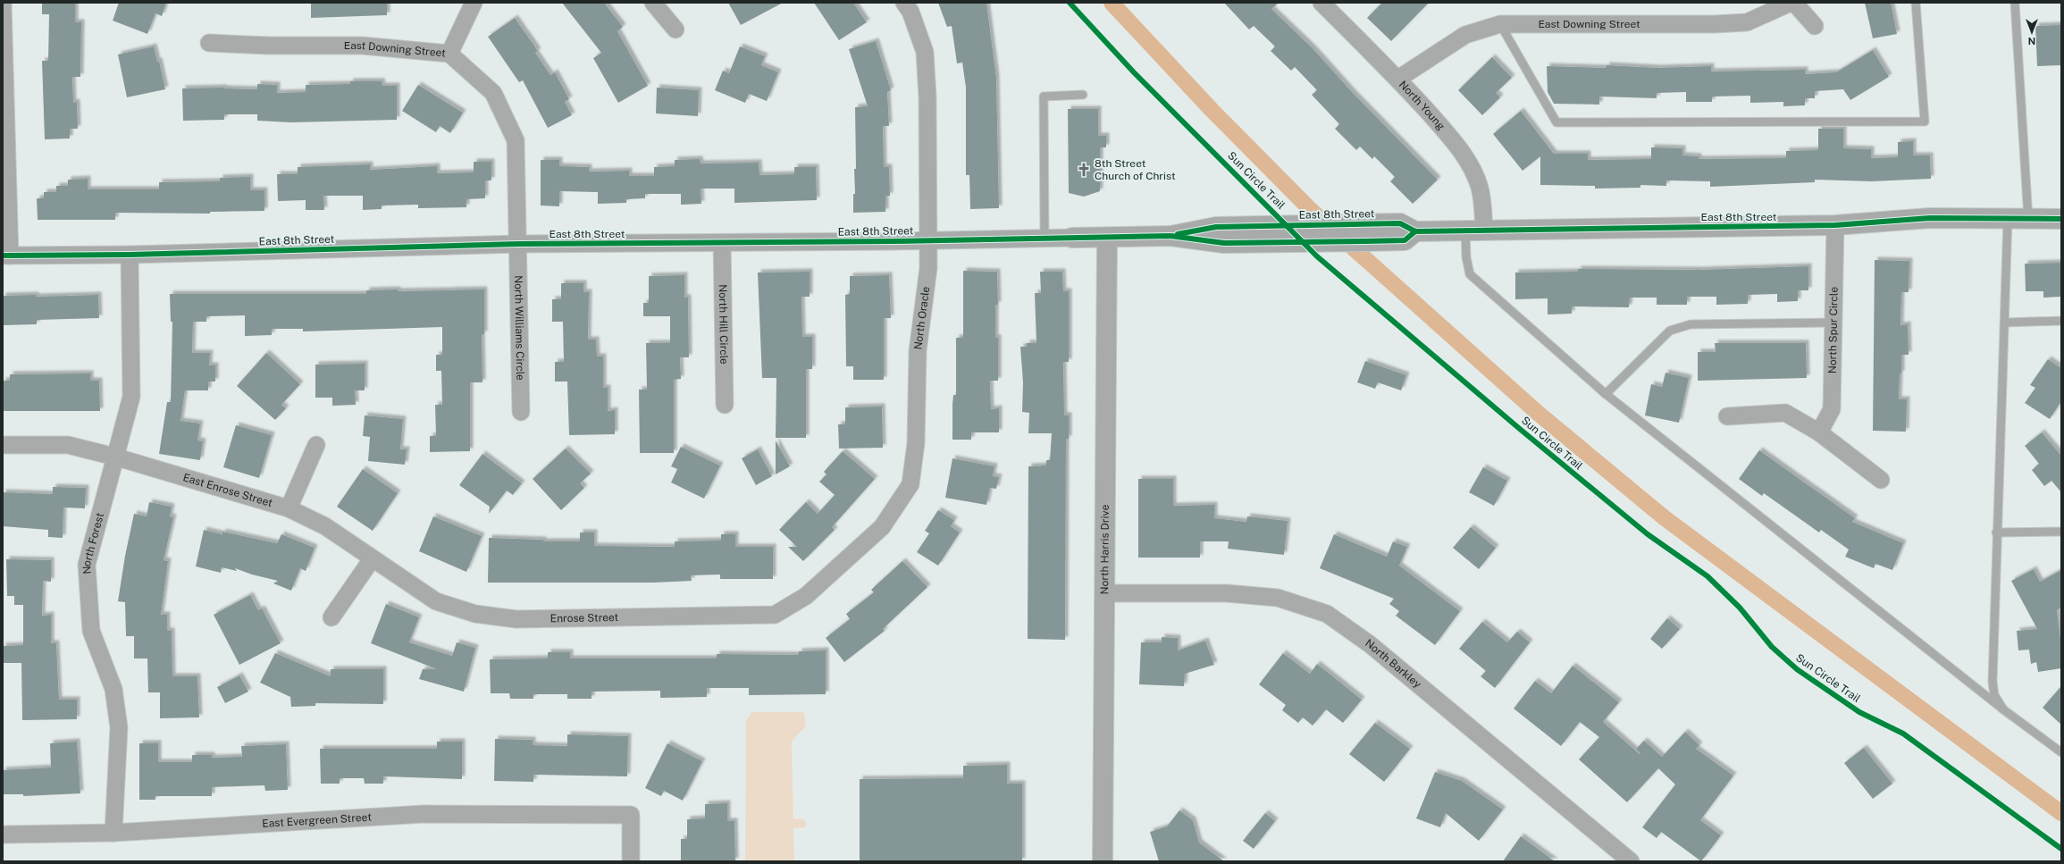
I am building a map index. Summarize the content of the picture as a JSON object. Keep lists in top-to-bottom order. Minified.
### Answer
{"streets":{"street":["East Downing Street","North Young","East 8th Street","North Oracle","North Hill Circle","North Williams Circle","North Spur Circle","East Enrose Street","North Forest","North Harris Drive","Enrose Street","North Barkley","East Evergreen Street"],"cycle path":["Sun Circle Trail"]},"crossings":[["East Downing Street","North Young"],["East Downing Street","East 8th Street"],["East Downing Street","North Williams Circle"],["North Young","East 8th Street"],["East 8th Street","North Oracle"],["East 8th Street","North Hill Circle"],["East 8th Street","North Williams Circle"],["East 8th Street","North Spur Circle"],["East 8th Street","North Forest"],["East 8th Street","North Harris Drive"],["North Oracle","Enrose Street"],["East Enrose Street","North Forest"],["East Enrose Street","Enrose Street"],["North Forest","East Evergreen Street"],["North Harris Drive","North Barkley"]],"places":{"church":["8th Street Church of Christ"]},"north":"bottom"}
